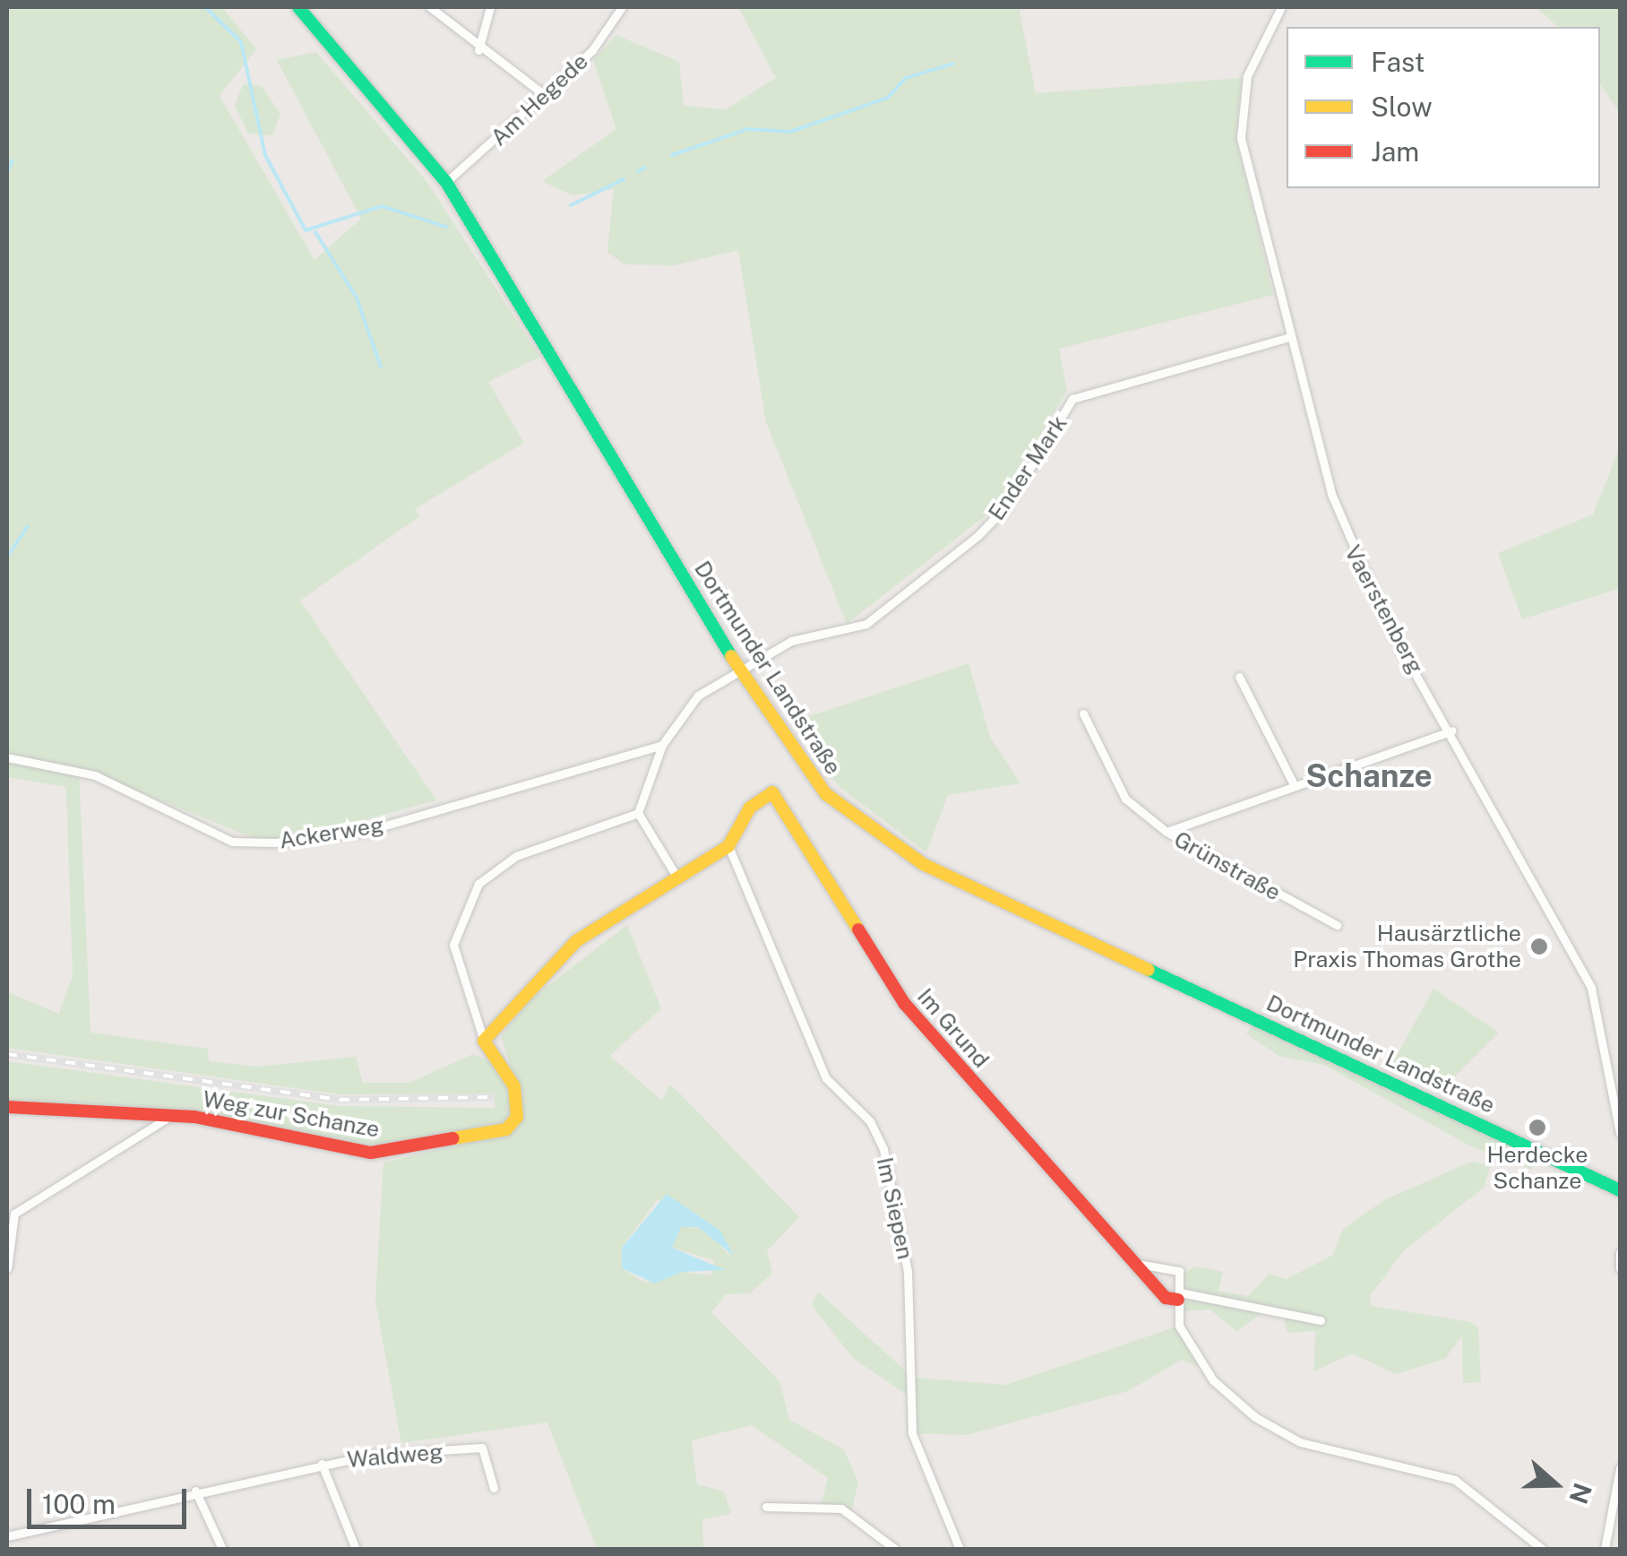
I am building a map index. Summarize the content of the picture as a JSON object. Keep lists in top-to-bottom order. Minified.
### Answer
{"streets":{"main road":["Dortmunder Landstraße","Im Grund","Weg zur Schanze"],"street":["Am Hegede","Ender Mark","Vaerstenberg","Ackerweg","Grünstraße","Im Siepen","Waldweg"]},"crossings":[["Am Hegede","Dortmunder Landstraße"],["Ender Mark","Vaerstenberg"],["Ender Mark","Dortmunder Landstraße"],["Ender Mark","Ackerweg"],["Vaerstenberg","Grünstraße"],["Im Grund","Im Siepen"]],"districts":["Schanze"],"places":["Hausärztliche Praxis Thomas Grothe","Herdecke Schanze"],"legend":["Fast","Slow","Jam"],"scale_bar":"100 m","north":"right"}
